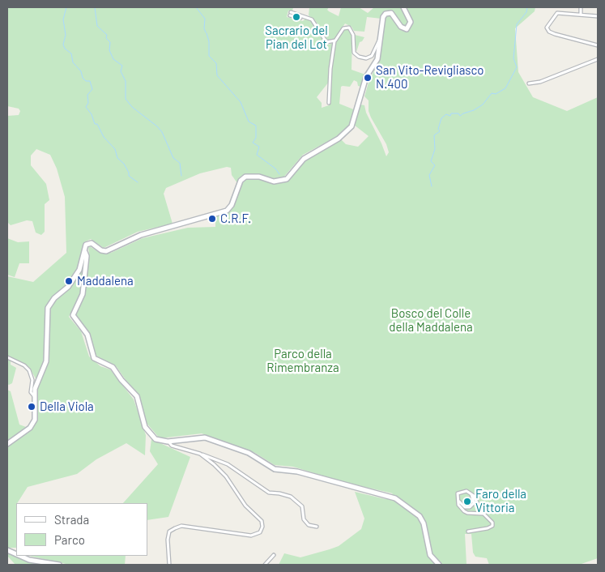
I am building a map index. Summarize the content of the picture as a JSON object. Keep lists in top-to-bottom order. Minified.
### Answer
{"parks":["Bosco del Colle della Maddalena","Parco della Rimembranza"],"places":["Sacrario del Pian del Lot","San Vito-Revigliasco N.400","C.R.F.","Maddalena","Della Viola","Faro della Vittoria"],"legend":["Strada","Parco"]}
